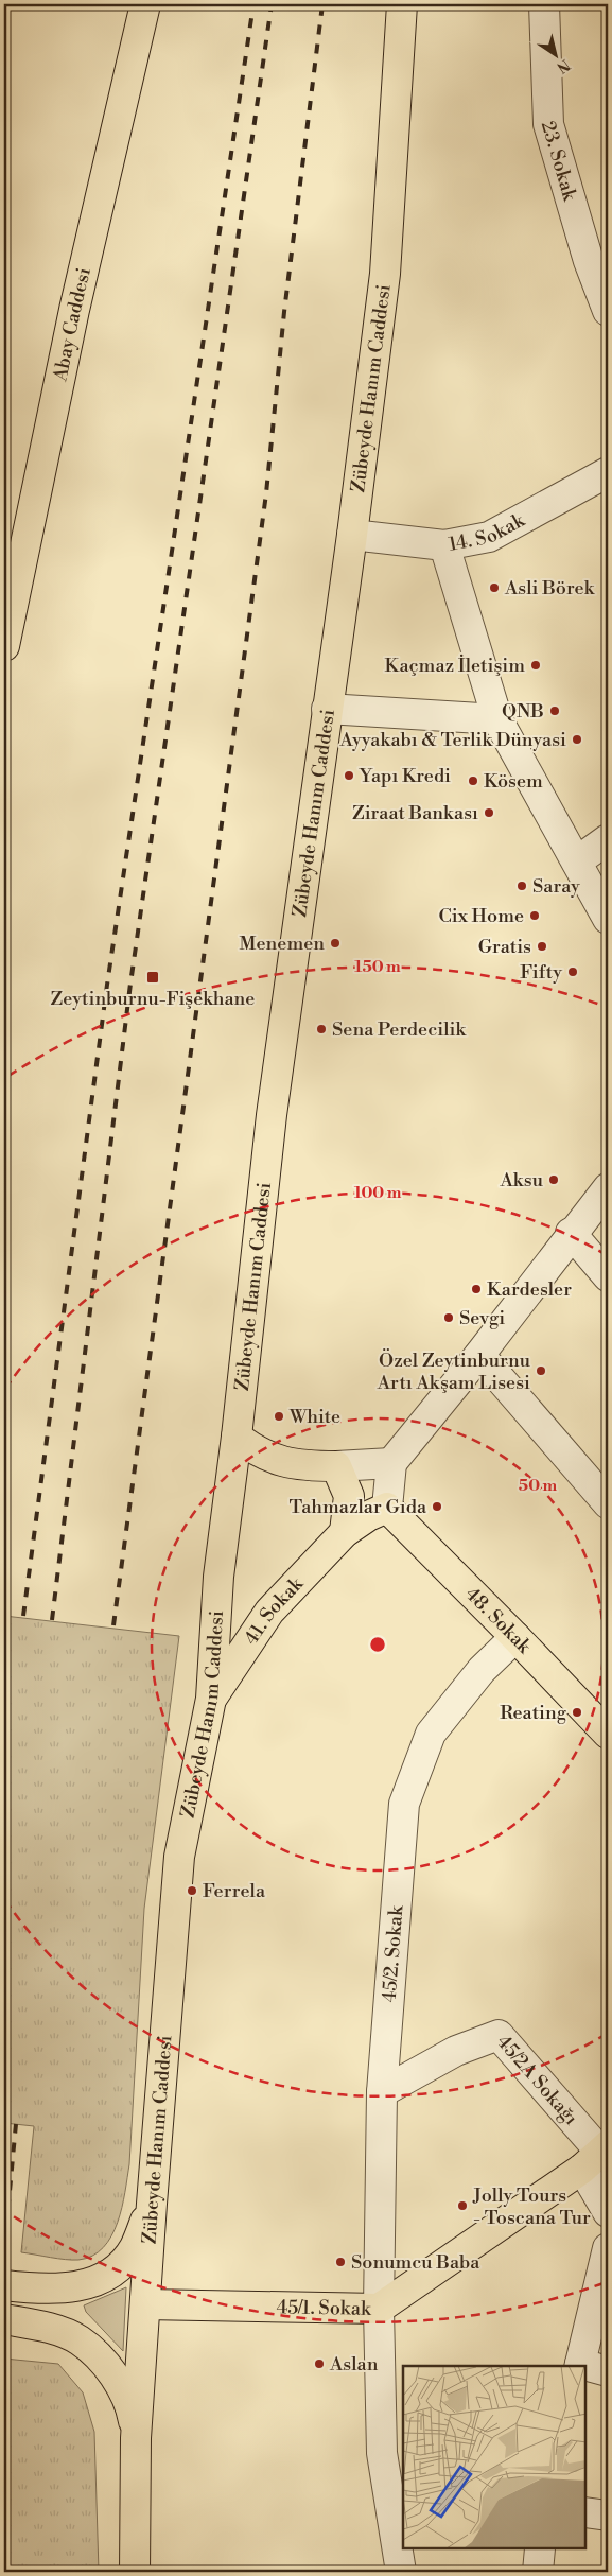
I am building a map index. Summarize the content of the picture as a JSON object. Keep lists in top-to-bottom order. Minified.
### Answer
{"streets":{"main road":["Abay Caddesi","Zübeyde Hanım Caddesi","41. Sokak","48. Sokak","45/1. Sokak"],"street":["23. Sokak","14. Sokak","45/2. Sokak","45/2A Sokağı"]},"crossings":[["Zübeyde Hanım Caddesi","14. Sokak"],["Zübeyde Hanım Caddesi","41. Sokak"],["Zübeyde Hanım Caddesi","45/1. Sokak"],["41. Sokak","48. Sokak"],["48. Sokak","45/2. Sokak"],["45/2. Sokak","45/2A Sokağı"],["45/2. Sokak","45/1. Sokak"],["45/2A Sokağı","45/1. Sokak"]],"places":{"other":["Asli Börek","Kaçmaz İletişim","QNB","Ayyakabı & Terlik Dünyasi","Yapı Kredi","Kösem","Ziraat Bankası","Saray","Cix Home","Menemen","Gratis","Fifty","Sena Perdecilik","Aksu","Kardesler","Sevgi","Özel Zeytinburnu Artı Akşam Lisesi","White","Tahmazlar Gıda","Reating","Ferrela","Jolly Tours - Toscana Tur","Sonumcu Baba","Aslan"],"transit":["Zeytinburnu-Fişekhane"]},"north":"bottom right","rings":["150 m","100 m","50 m"]}
